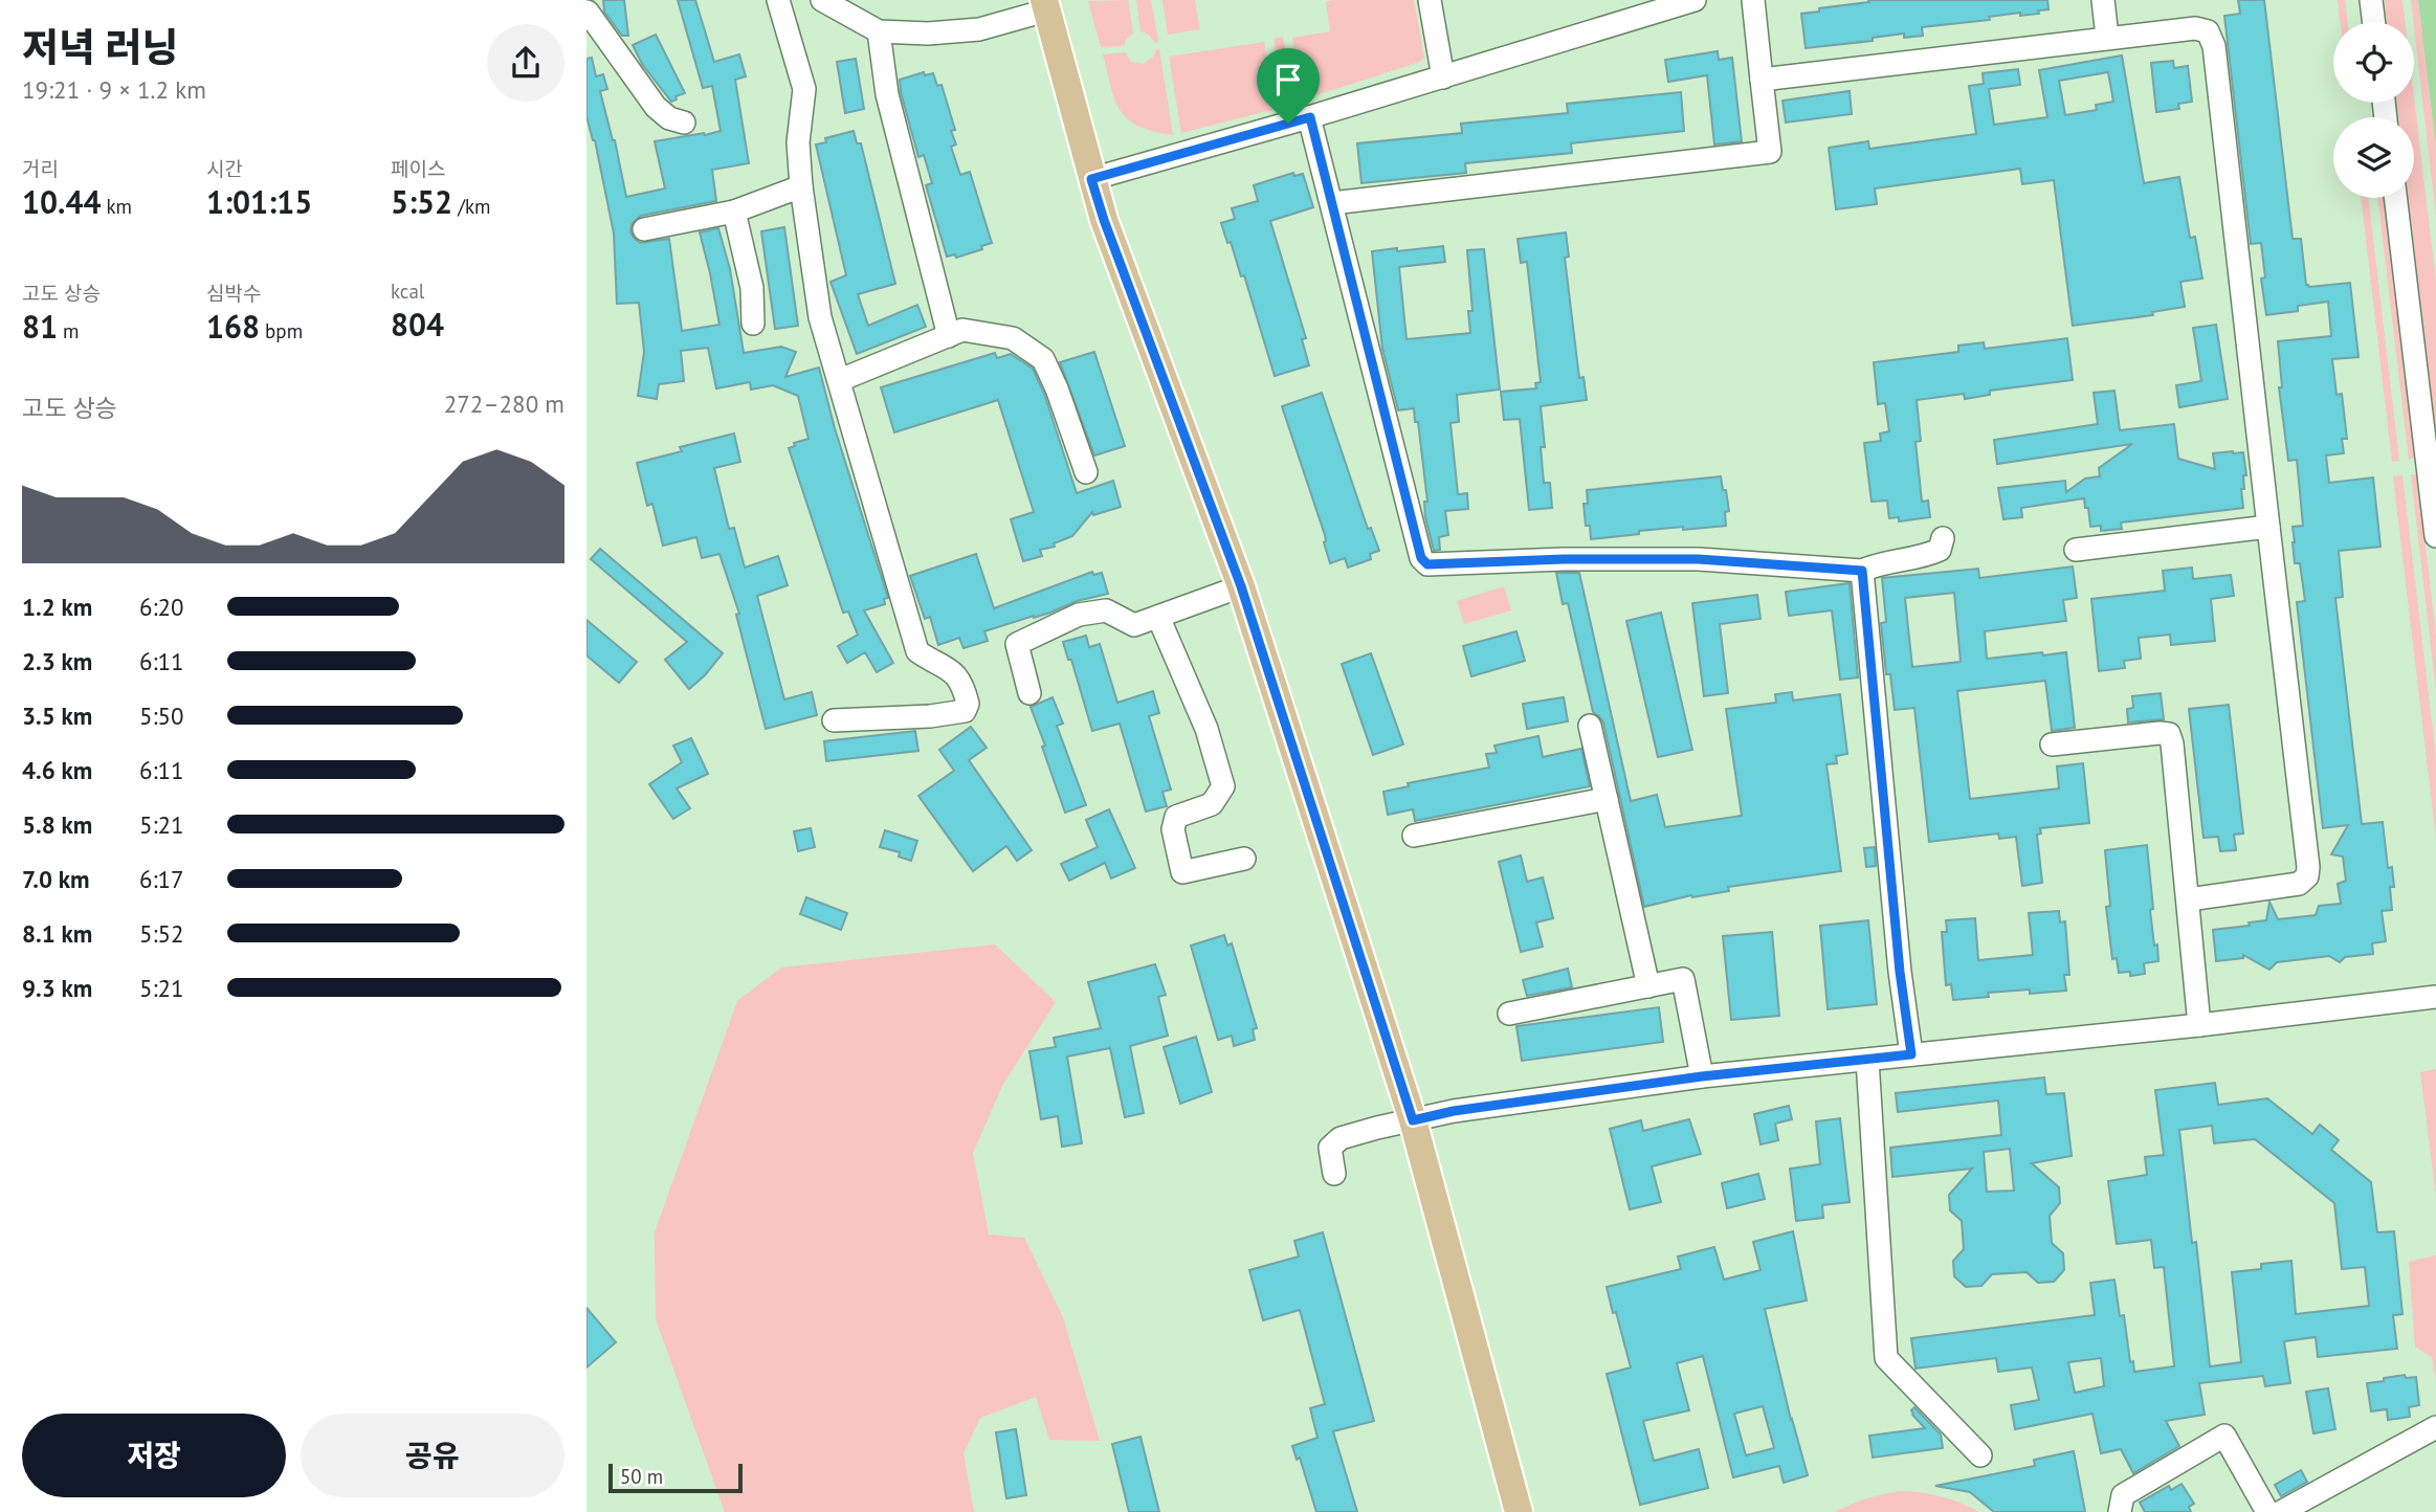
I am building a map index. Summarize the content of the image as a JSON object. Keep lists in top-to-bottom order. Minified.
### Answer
{"scale_bar":"50 m","page":{"heading":["저녁 러닝","19:21 · 9 × 1.2 km"],"stats":[["거리","10.44 km"],["시간","1:01:15"],["페이스","5:52 /km"],["고도 상승","81 m"],["심박수","168 bpm"],["kcal","804"]],"chart":["고도 상승","272–280 m"],"list":[{"name":"1.2 km","note":"6:20"},{"name":"2.3 km","note":"6:11"},{"name":"3.5 km","note":"5:50"},{"name":"4.6 km","note":"6:11"},{"name":"5.8 km","note":"5:21"},{"name":"7.0 km","note":"6:17"},{"name":"8.1 km","note":"5:52"},{"name":"9.3 km","note":"5:21"}],"buttons":["저장","공유"],"scale":"50 m"}}
